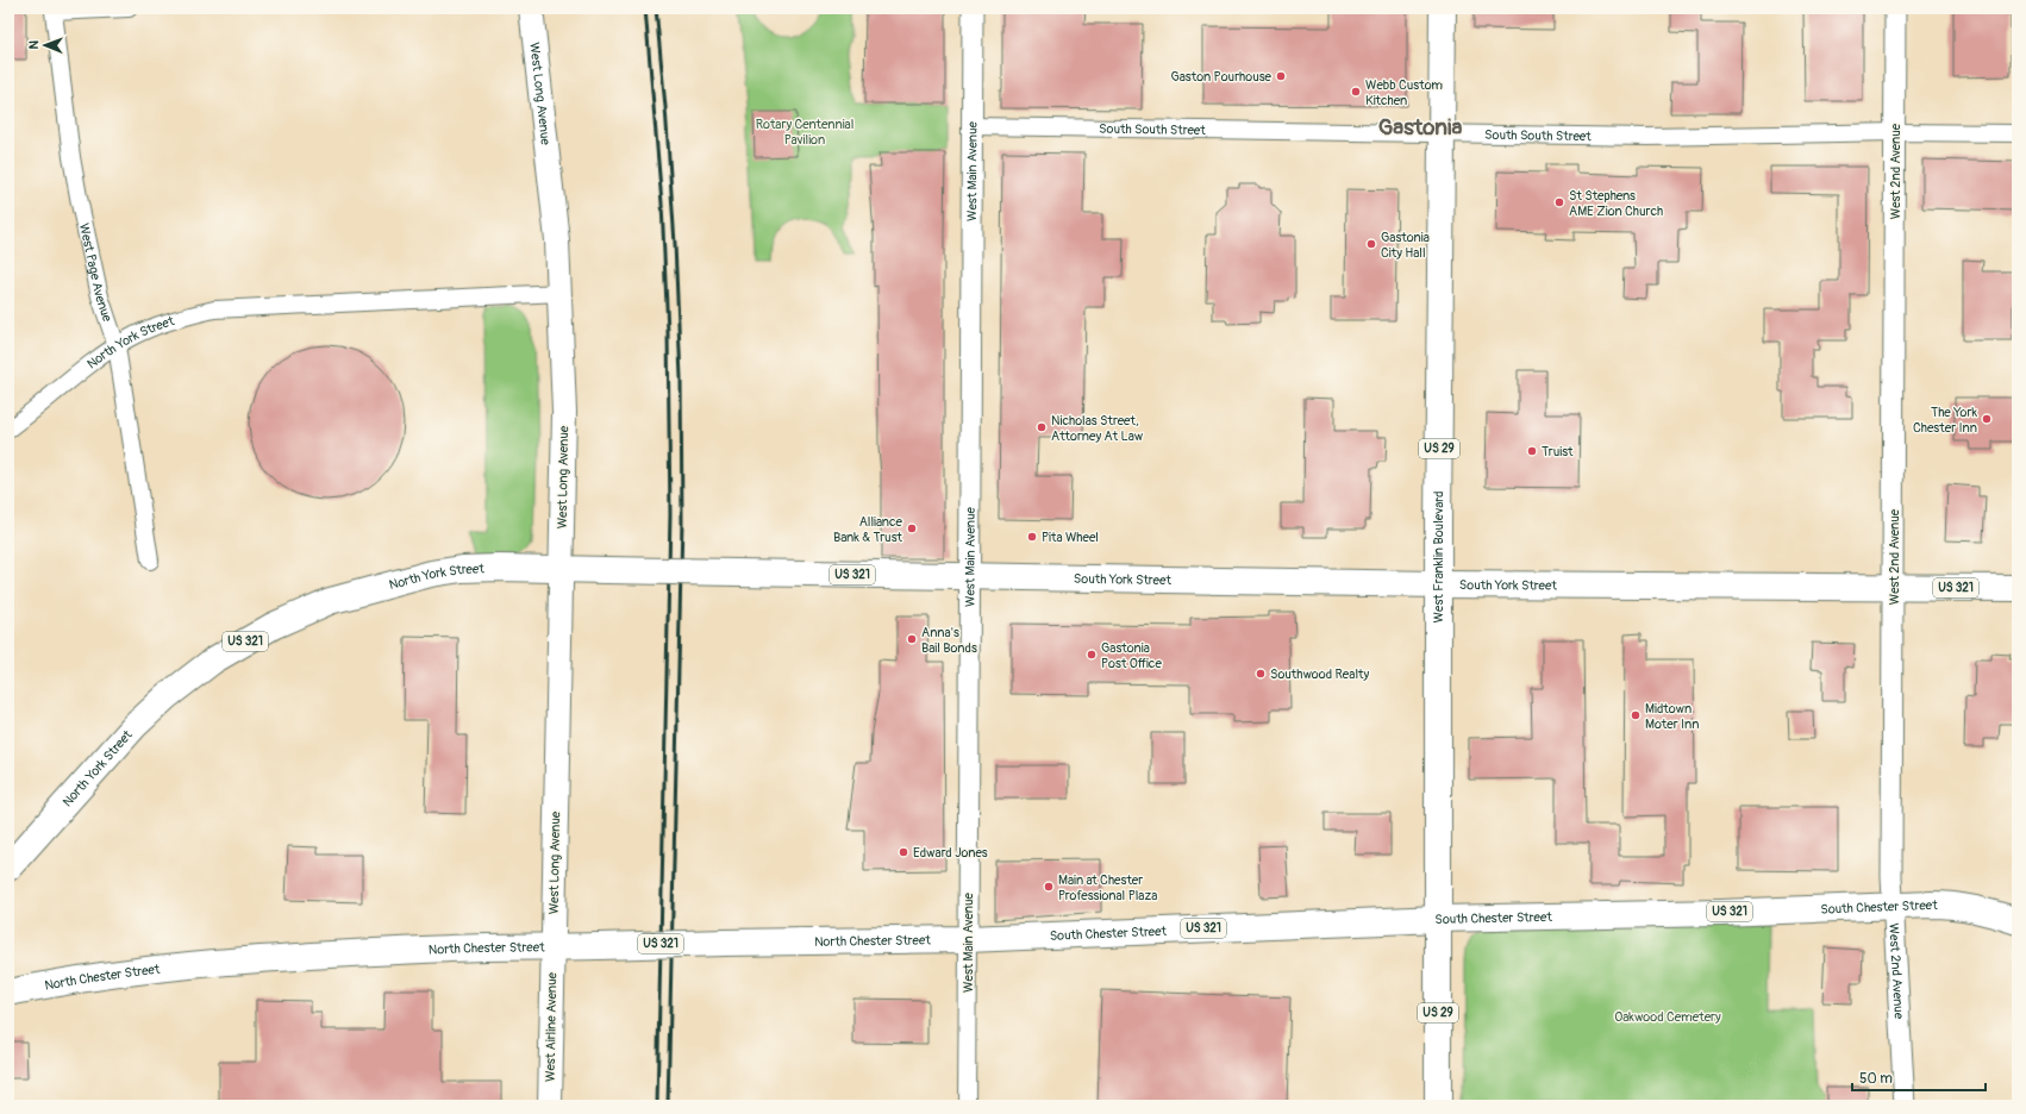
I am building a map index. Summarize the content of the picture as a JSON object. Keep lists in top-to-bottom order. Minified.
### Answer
{"streets":{"main road":["West Long Avenue","North York Street","US 29","West Franklin Boulevard","US 321","South York Street","South Chester Street","North Chester Street","West Airline Avenue"],"street":["South South Street","West Main Avenue","West 2nd Avenue","West Page Avenue"]},"crossings":[["West Long Avenue","North York Street"],["West Long Avenue","North Chester Street"],["West Long Avenue","West Airline Avenue"],["South South Street","West Main Avenue"],["South South Street","West 2nd Avenue"],["South South Street","West Franklin Boulevard"],["West Main Avenue","North York Street"],["West Main Avenue","South York Street"],["West Main Avenue","South Chester Street"],["West Main Avenue","North Chester Street"],["West 2nd Avenue","South York Street"],["West 2nd Avenue","South Chester Street"],["West Page Avenue","North York Street"],["North York Street","South York Street"],["West Franklin Boulevard","South York Street"],["West Franklin Boulevard","South Chester Street"],["South Chester Street","North Chester Street"],["North Chester Street","West Airline Avenue"]],"districts":["Gastonia"],"parks":["Rotary Centennial Pavilion","Oakwood Cemetery"],"places":["Gaston Pourhouse","Webb Custom Kitchen","St Stephens AME Zion Church","Gastonia City Hall","The York Chester Inn","Nicholas Street, Attorney At Law","Truist","Alliance Bank & Trust","Pita Wheel","Anna's Bail Bonds","Gastonia Post Office","Southwood Realty","Midtown Moter Inn","Edward Jones","Main at Chester Professional Plaza"],"scale_bar":"50 m","north":"left"}
